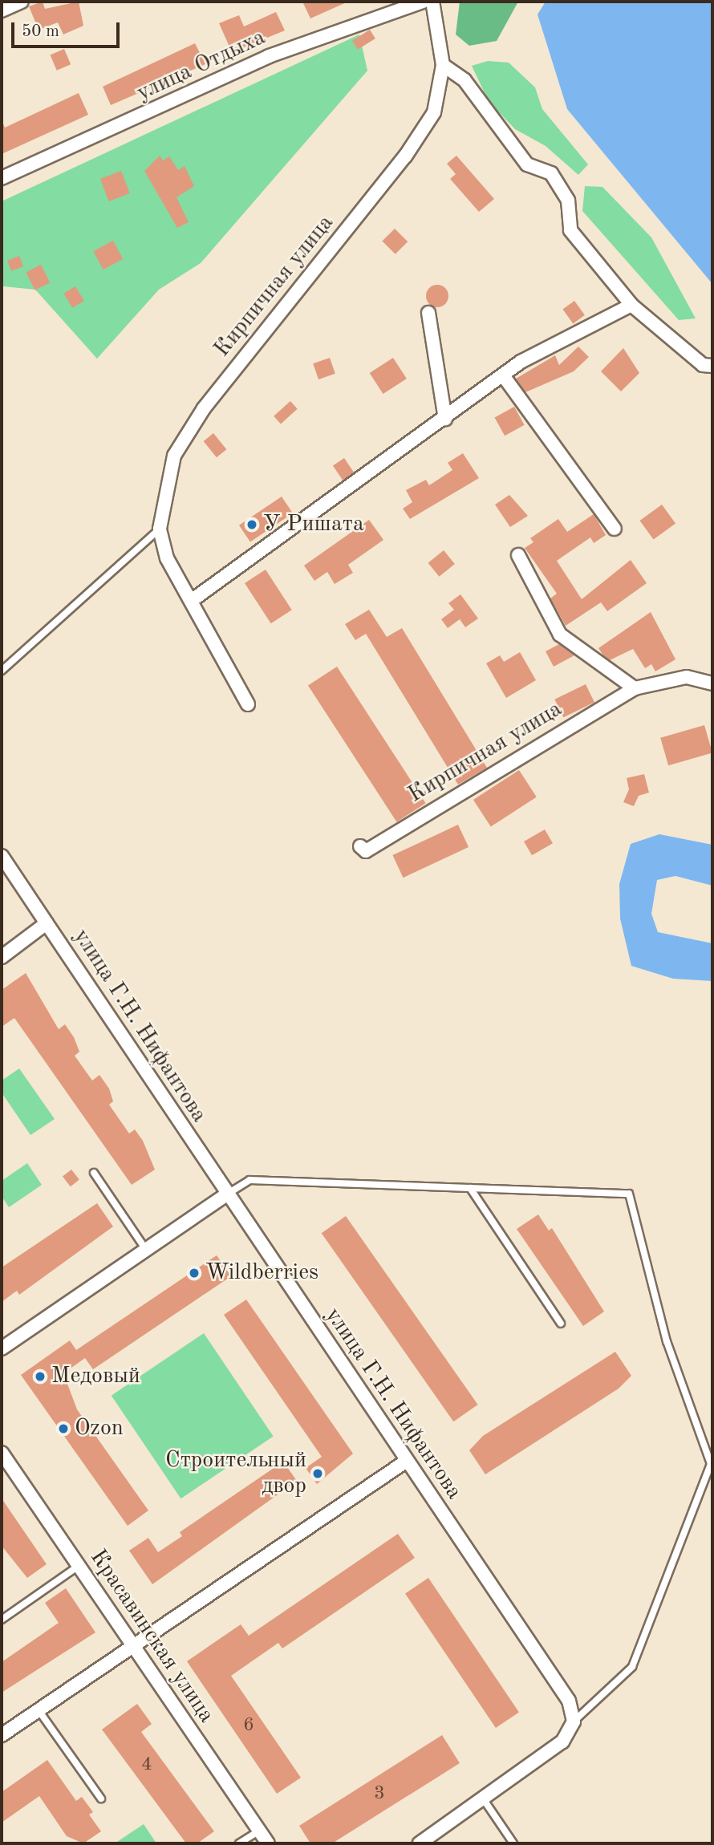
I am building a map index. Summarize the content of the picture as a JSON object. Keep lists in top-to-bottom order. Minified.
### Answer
{"streets":{"street":["улица Отдыха","Кирпичная улица","улица Г.Н. Нифантова","Красавинская улица"]},"places":["У Ришата","Wildberries","Медовый","Ozon","Строительный двор"],"house_numbers":["6","4","3"],"scale_bar":"50 m"}
